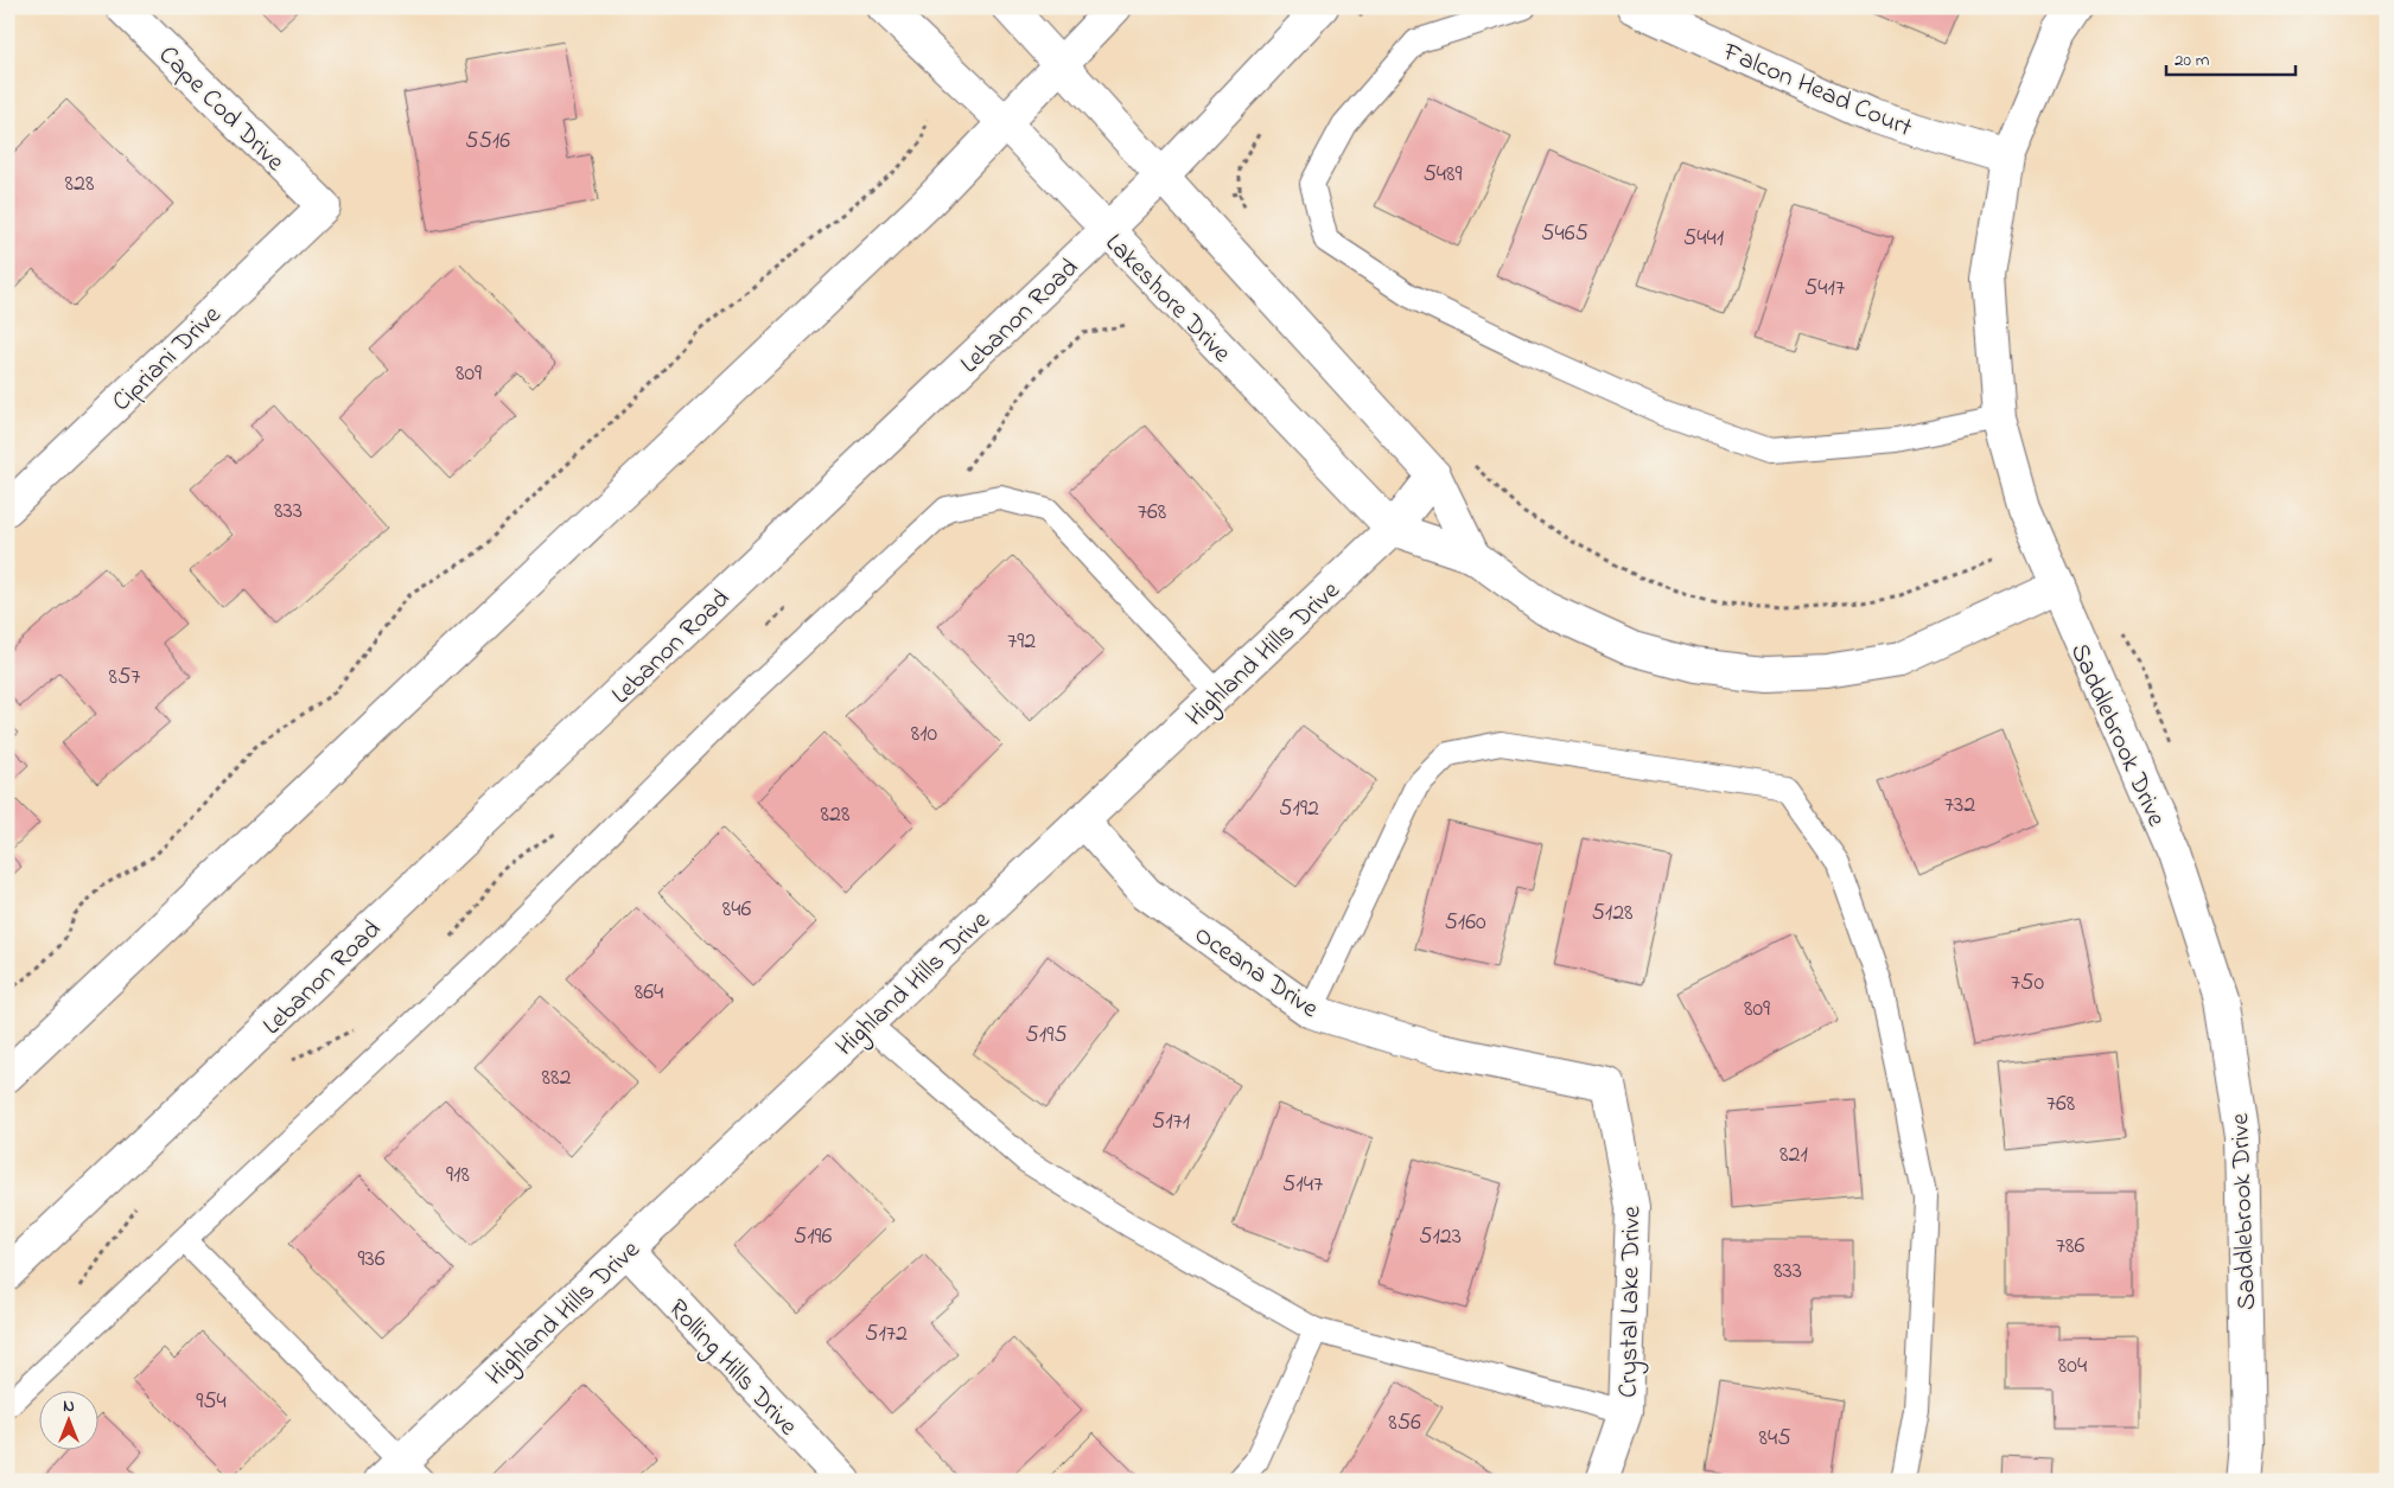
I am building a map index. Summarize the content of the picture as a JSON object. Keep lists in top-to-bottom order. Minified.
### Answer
{"streets":{"street":["Falcon Head Court","Cape Cod Drive","Lakeshore Drive","Lebanon Road","Cipriani Drive","Highland Hills Drive","Saddlebrook Drive","Oceana Drive","Crystal Lake Drive","Rolling Hills Drive"]},"crossings":[["Falcon Head Court","Saddlebrook Drive"],["Cape Cod Drive","Cipriani Drive"],["Lakeshore Drive","Lebanon Road"],["Lakeshore Drive","Highland Hills Drive"],["Lakeshore Drive","Saddlebrook Drive"],["Highland Hills Drive","Oceana Drive"],["Highland Hills Drive","Rolling Hills Drive"],["Oceana Drive","Crystal Lake Drive"]],"house_numbers":["5516","5489","828","5465","5441","5417","809","833","768","792","857","810","732","5192","828","846","5128","5160","750","864","809","5195","882","768","5171","821","918","5147","5196","5123","786","936","833","5172","804","954","856","845"],"scale_bar":"20 m","north":"top"}
